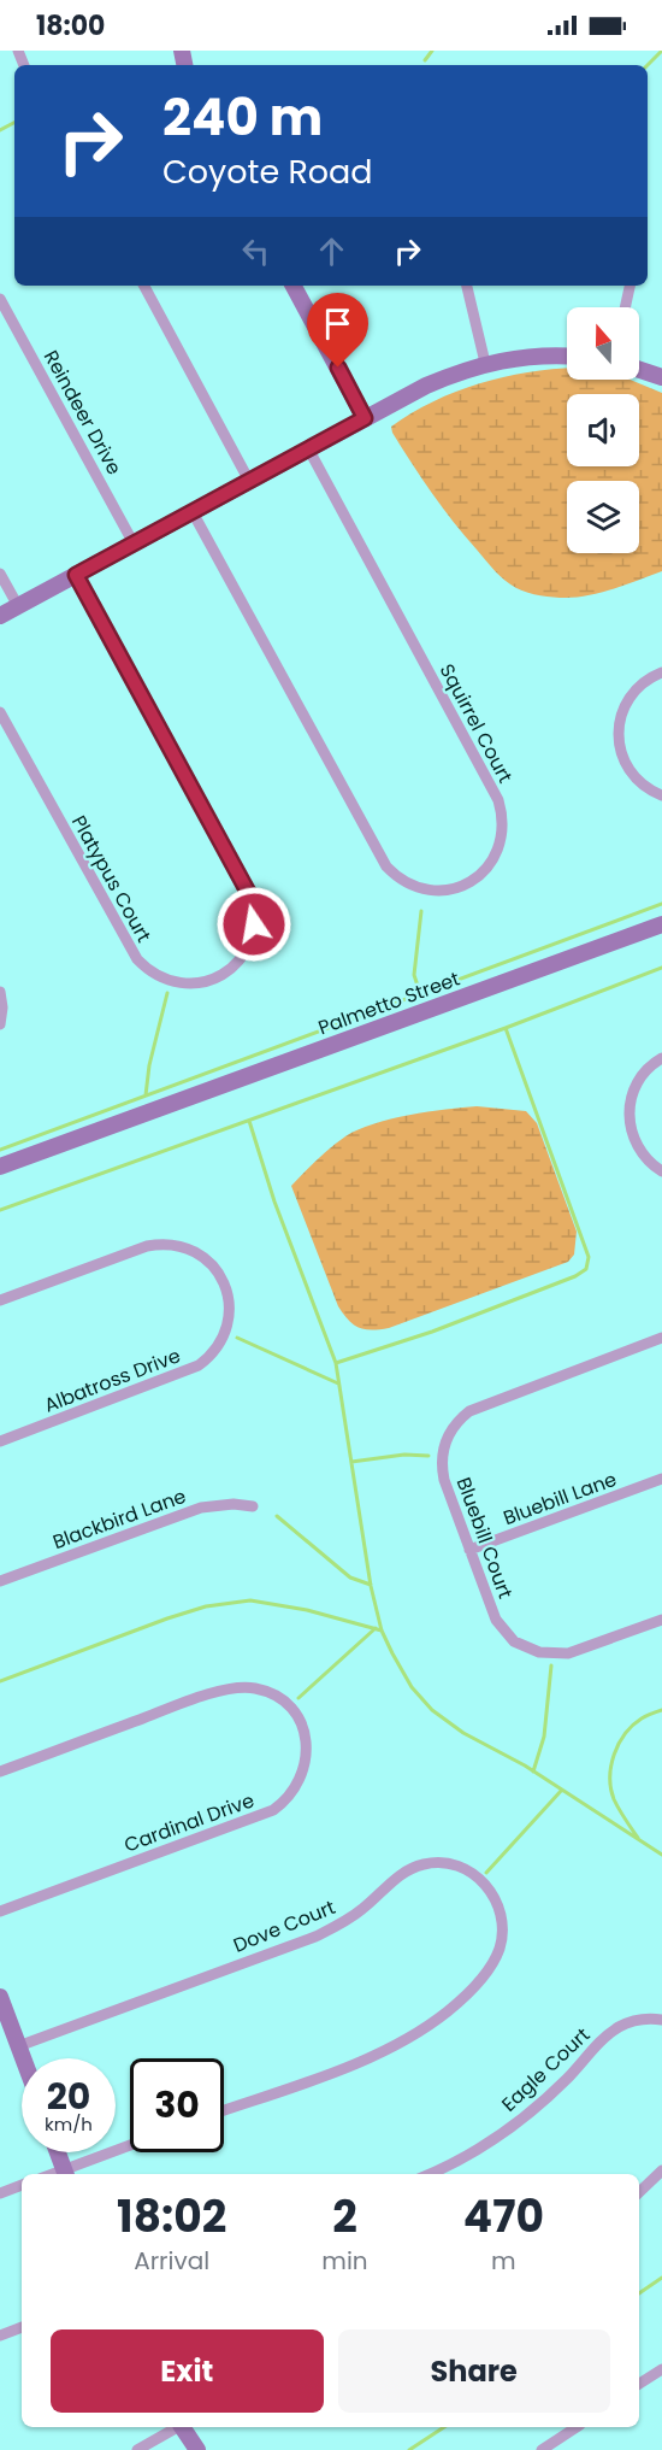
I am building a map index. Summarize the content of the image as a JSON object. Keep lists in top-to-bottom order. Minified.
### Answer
{"streets":{"street":["Reindeer Drive","Squirrel Court","Platypus Court","Palmetto Street","Albatross Drive","Bluebill Lane","Blackbird Lane","Bluebill Court","Cardinal Drive","Dove Court","Eagle Court"]},"crossings":[["Bluebill Lane","Bluebill Court"]],"north":"top","page":{"status":"18:00","turn":["240 m","Coyote Road"],"speed":"20 km/h","limit":"30","eta":["18:02","Arrival","2","min","470","m"],"buttons":["Exit","Share"]}}
